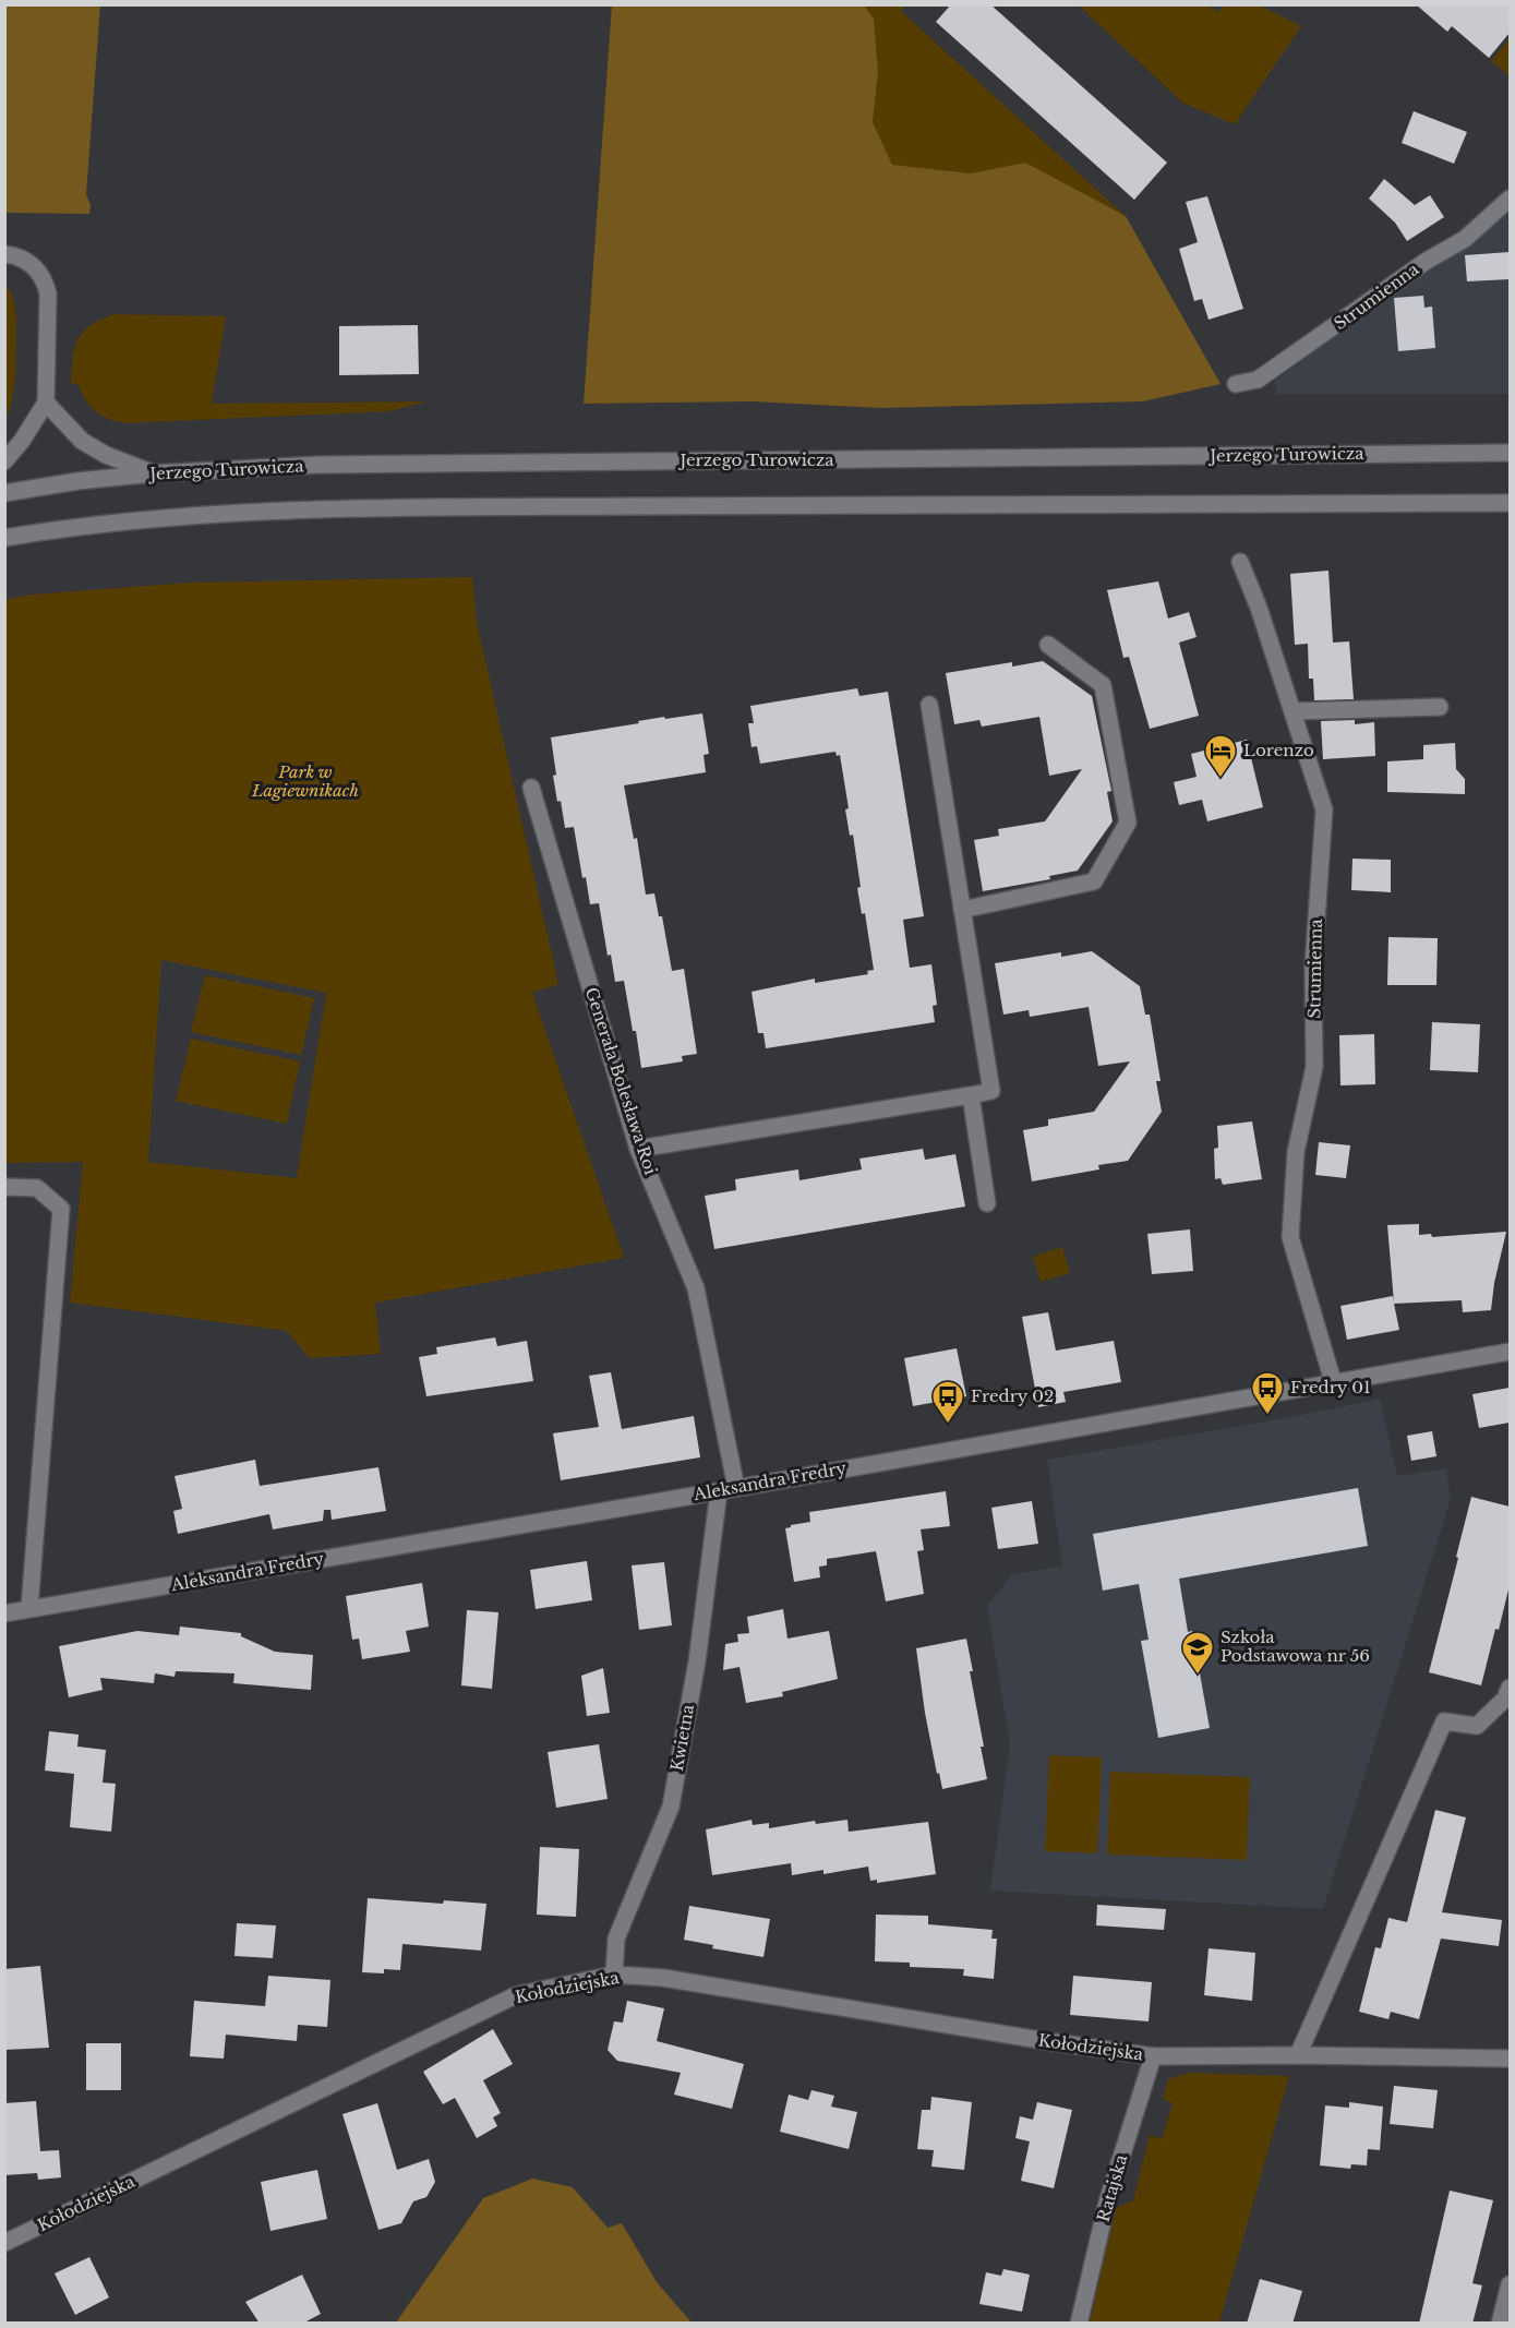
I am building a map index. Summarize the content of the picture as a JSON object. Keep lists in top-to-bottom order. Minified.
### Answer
{"streets":{"street":["Strumienna","Jerzego Turowicza","Generała Bolesława Roi","Aleksandra Fredry","Kwietna","Kołodziejska","Ratajska"]},"crossings":[["Strumienna","Aleksandra Fredry"],["Generała Bolesława Roi","Aleksandra Fredry"],["Aleksandra Fredry","Kwietna"],["Kwietna","Kołodziejska"],["Kołodziejska","Ratajska"]],"parks":["Park w Łagiewnikach"],"places":{"hotel":["Lorenzo"],"bus stop":["Fredry 01","Fredry 02"],"school or university":["Szkoła Podstawowa nr 56"]}}
